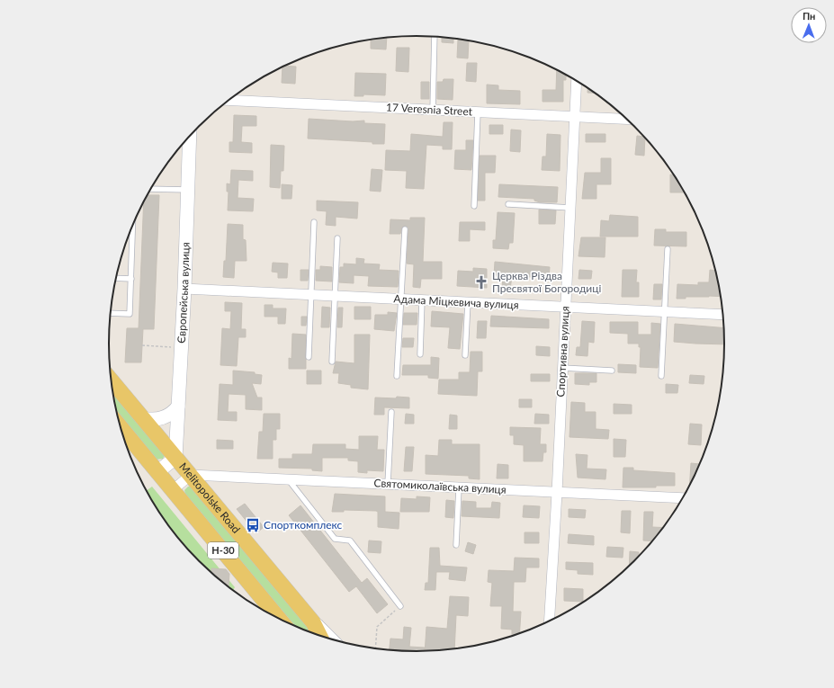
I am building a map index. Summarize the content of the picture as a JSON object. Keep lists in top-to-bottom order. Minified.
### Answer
{"streets":{"main road":["Melitopolske Road","Н-30"],"street":["17 Veresnia Street","Європейська вулиця","Адама Міцкевича вулиця","Спортивна вулиця","Святомиколаївська вулиця"]},"crossings":[["17 Veresnia Street","Спортивна вулиця"],["Європейська вулиця","Адама Міцкевича вулиця"],["Європейська вулиця","Melitopolske Road"],["Адама Міцкевича вулиця","Спортивна вулиця"],["Спортивна вулиця","Святомиколаївська вулиця"],["Святомиколаївська вулиця","Melitopolske Road"]],"places":{"church":["Церква Різдва Пресвятої Богородиці"],"bus stop":["Спорткомплекс"]},"north":"top"}
